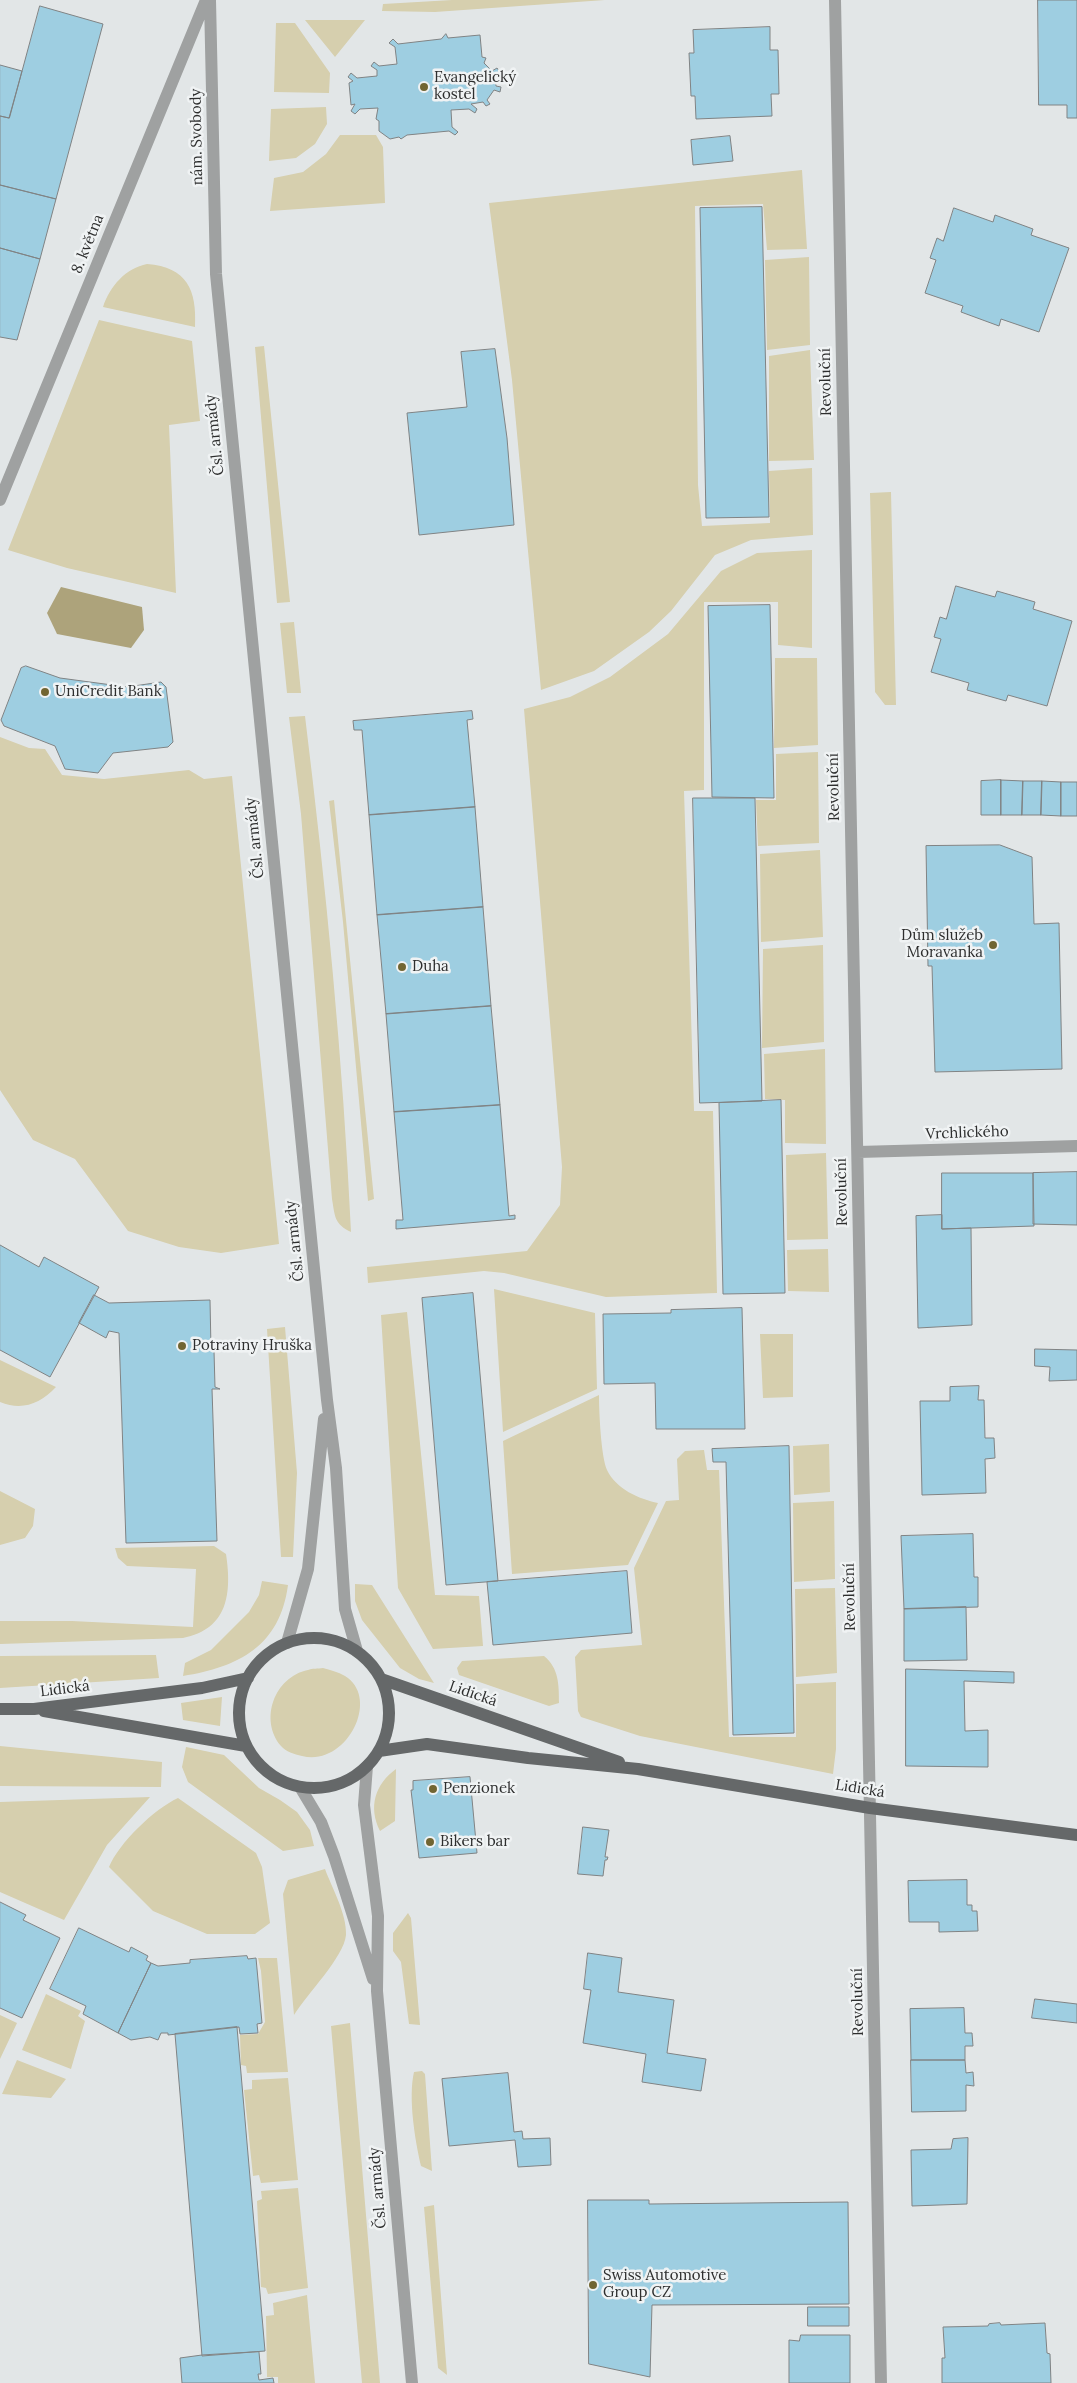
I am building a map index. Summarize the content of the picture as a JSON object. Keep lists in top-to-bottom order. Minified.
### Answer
{"streets":{"main road":["Lidická"],"street":["nám. Svobody","8. května","Revoluční","Čsl. armády","Vrchlického"]},"crossings":[["nám. Svobody","Čsl. armády"],["Revoluční","Vrchlického"],["Revoluční","Lidická"],["Čsl. armády","Lidická"]],"places":["Evangelický kostel","UniCredit Bank","Dům služeb Moravanka","Duha","Potraviny Hruška","Penzionek","Bikers bar","Swiss Automotive Group CZ"]}
